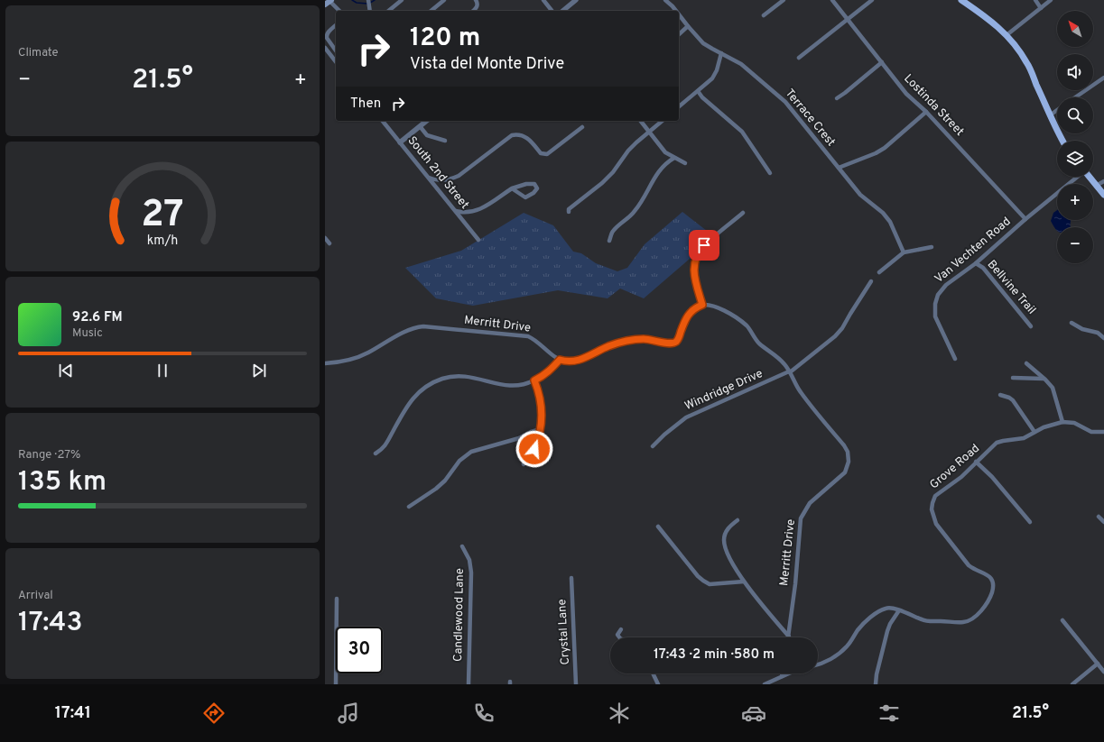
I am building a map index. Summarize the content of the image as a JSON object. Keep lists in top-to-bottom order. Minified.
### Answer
{"streets":{"street":["Lostinda Street","Terrace Crest","South 2nd Street","Van Vechten Road","Bellvine Trail","Merritt Drive","Windridge Drive","Grove Road","Candlewood Lane","Crystal Lane"]},"crossings":[["Lostinda Street","Van Vechten Road"],["Van Vechten Road","Bellvine Trail"],["Merritt Drive","Windridge Drive"]],"north":"top left","page":{"tile":["Climate",["Range · 27%","135 km"],["Arrival","17:43"]],"map_buttons":["+","−"],"turn":["120 m","Vista del Monte Drive"],"heat":["−","21.5°","+"],"then":"Then","song":["92.6 FM","Music"],"limit":"30","trip":"17:43 · 2 min · 580 m","tabs":["17:41","21.5°"],"gauge":["27","km/h"]}}
